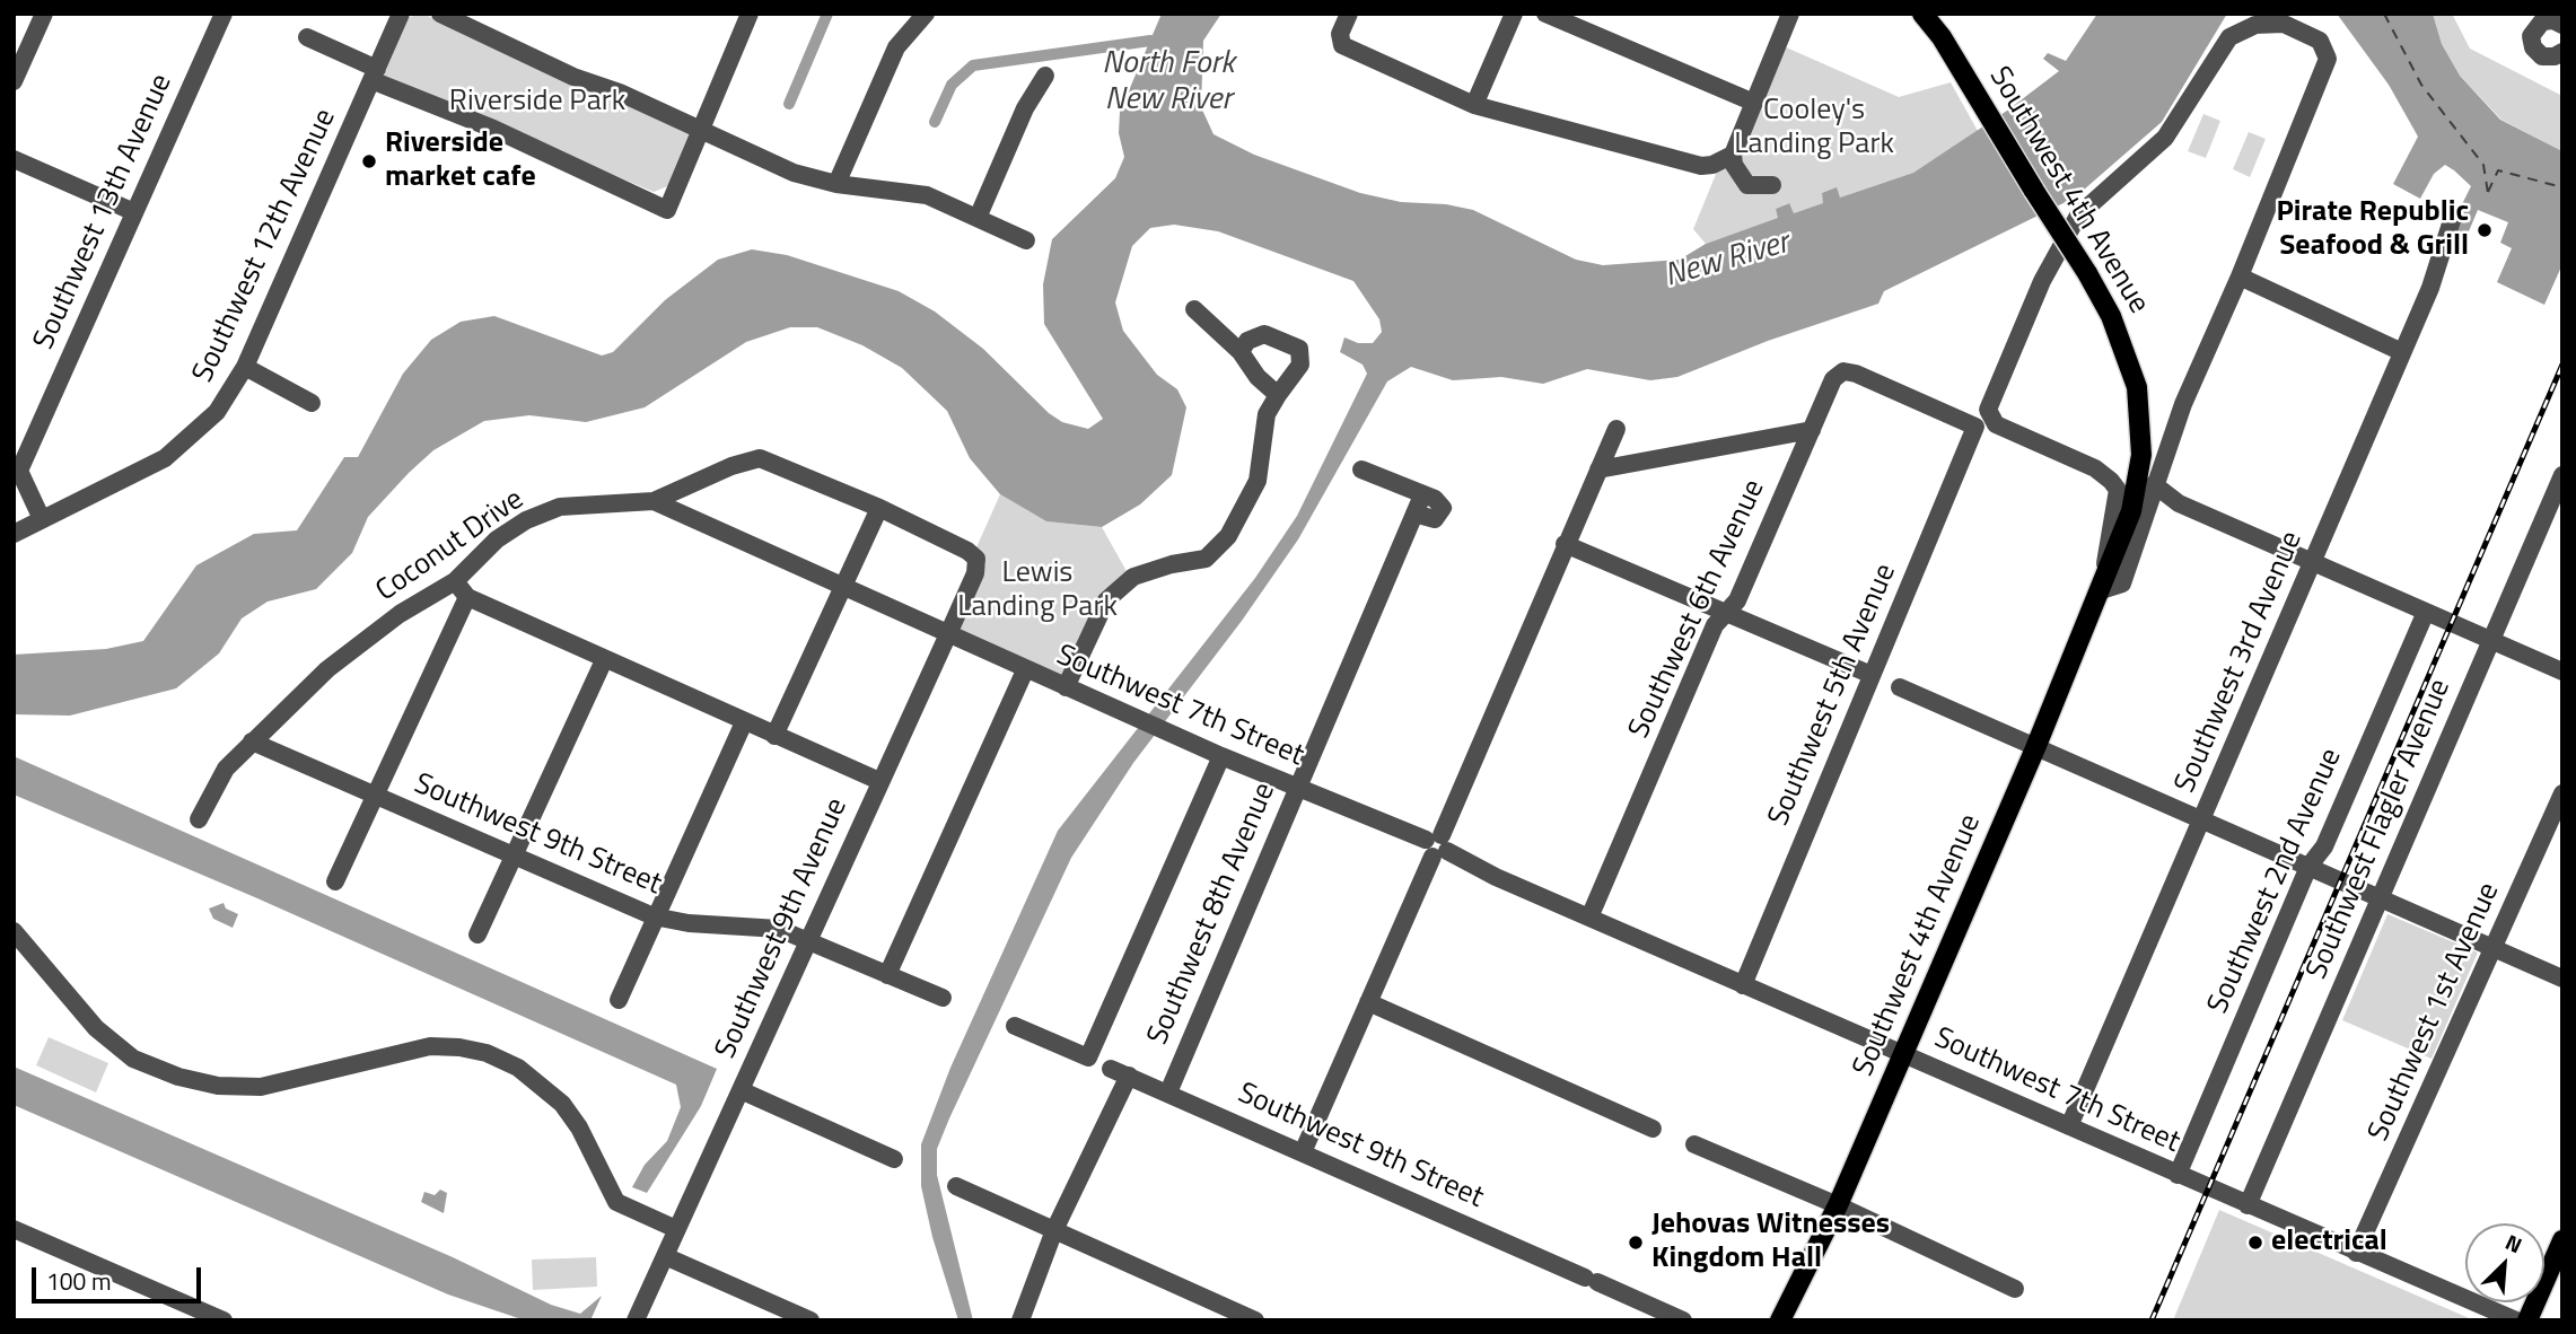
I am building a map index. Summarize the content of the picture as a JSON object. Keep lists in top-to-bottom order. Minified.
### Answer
{"streets":{"main road":["Southwest 4th Avenue"],"street":["Southwest 13th Avenue","Southwest 12th Avenue","Coconut Drive","Southwest 6th Avenue","Southwest 3rd Avenue","Southwest 5th Avenue","Southwest 7th Street","Southwest Flagler Avenue","Southwest 9th Street","Southwest 2nd Avenue","Southwest 8th Avenue","Southwest 9th Avenue","Southwest 1st Avenue"]},"crossings":[["Southwest 4th Avenue","Southwest 7th Street"],["Southwest 13th Avenue","Southwest 12th Avenue"],["Coconut Drive","Southwest 7th Street"],["Coconut Drive","Southwest 9th Street"],["Coconut Drive","Southwest 9th Avenue"],["Southwest 6th Avenue","Southwest 5th Avenue"],["Southwest 6th Avenue","Southwest 7th Street"],["Southwest 3rd Avenue","Southwest 7th Street"],["Southwest 5th Avenue","Southwest 7th Street"],["Southwest 7th Street","Southwest Flagler Avenue"],["Southwest 7th Street","Southwest 2nd Avenue"],["Southwest 7th Street","Southwest 8th Avenue"],["Southwest 7th Street","Southwest 9th Avenue"],["Southwest 7th Street","Southwest 1st Avenue"],["Southwest 9th Street","Southwest 8th Avenue"],["Southwest 9th Street","Southwest 9th Avenue"]],"water":["North Fork New River","New River"],"parks":["Riverside Park","Cooley's Landing Park","Lewis Landing Park"],"places":["Riverside market cafe","Pirate Republic Seafood & Grill","Jehovas Witnesses Kingdom Hall","electrical"],"scale_bar":"100 m","north":"top right"}
